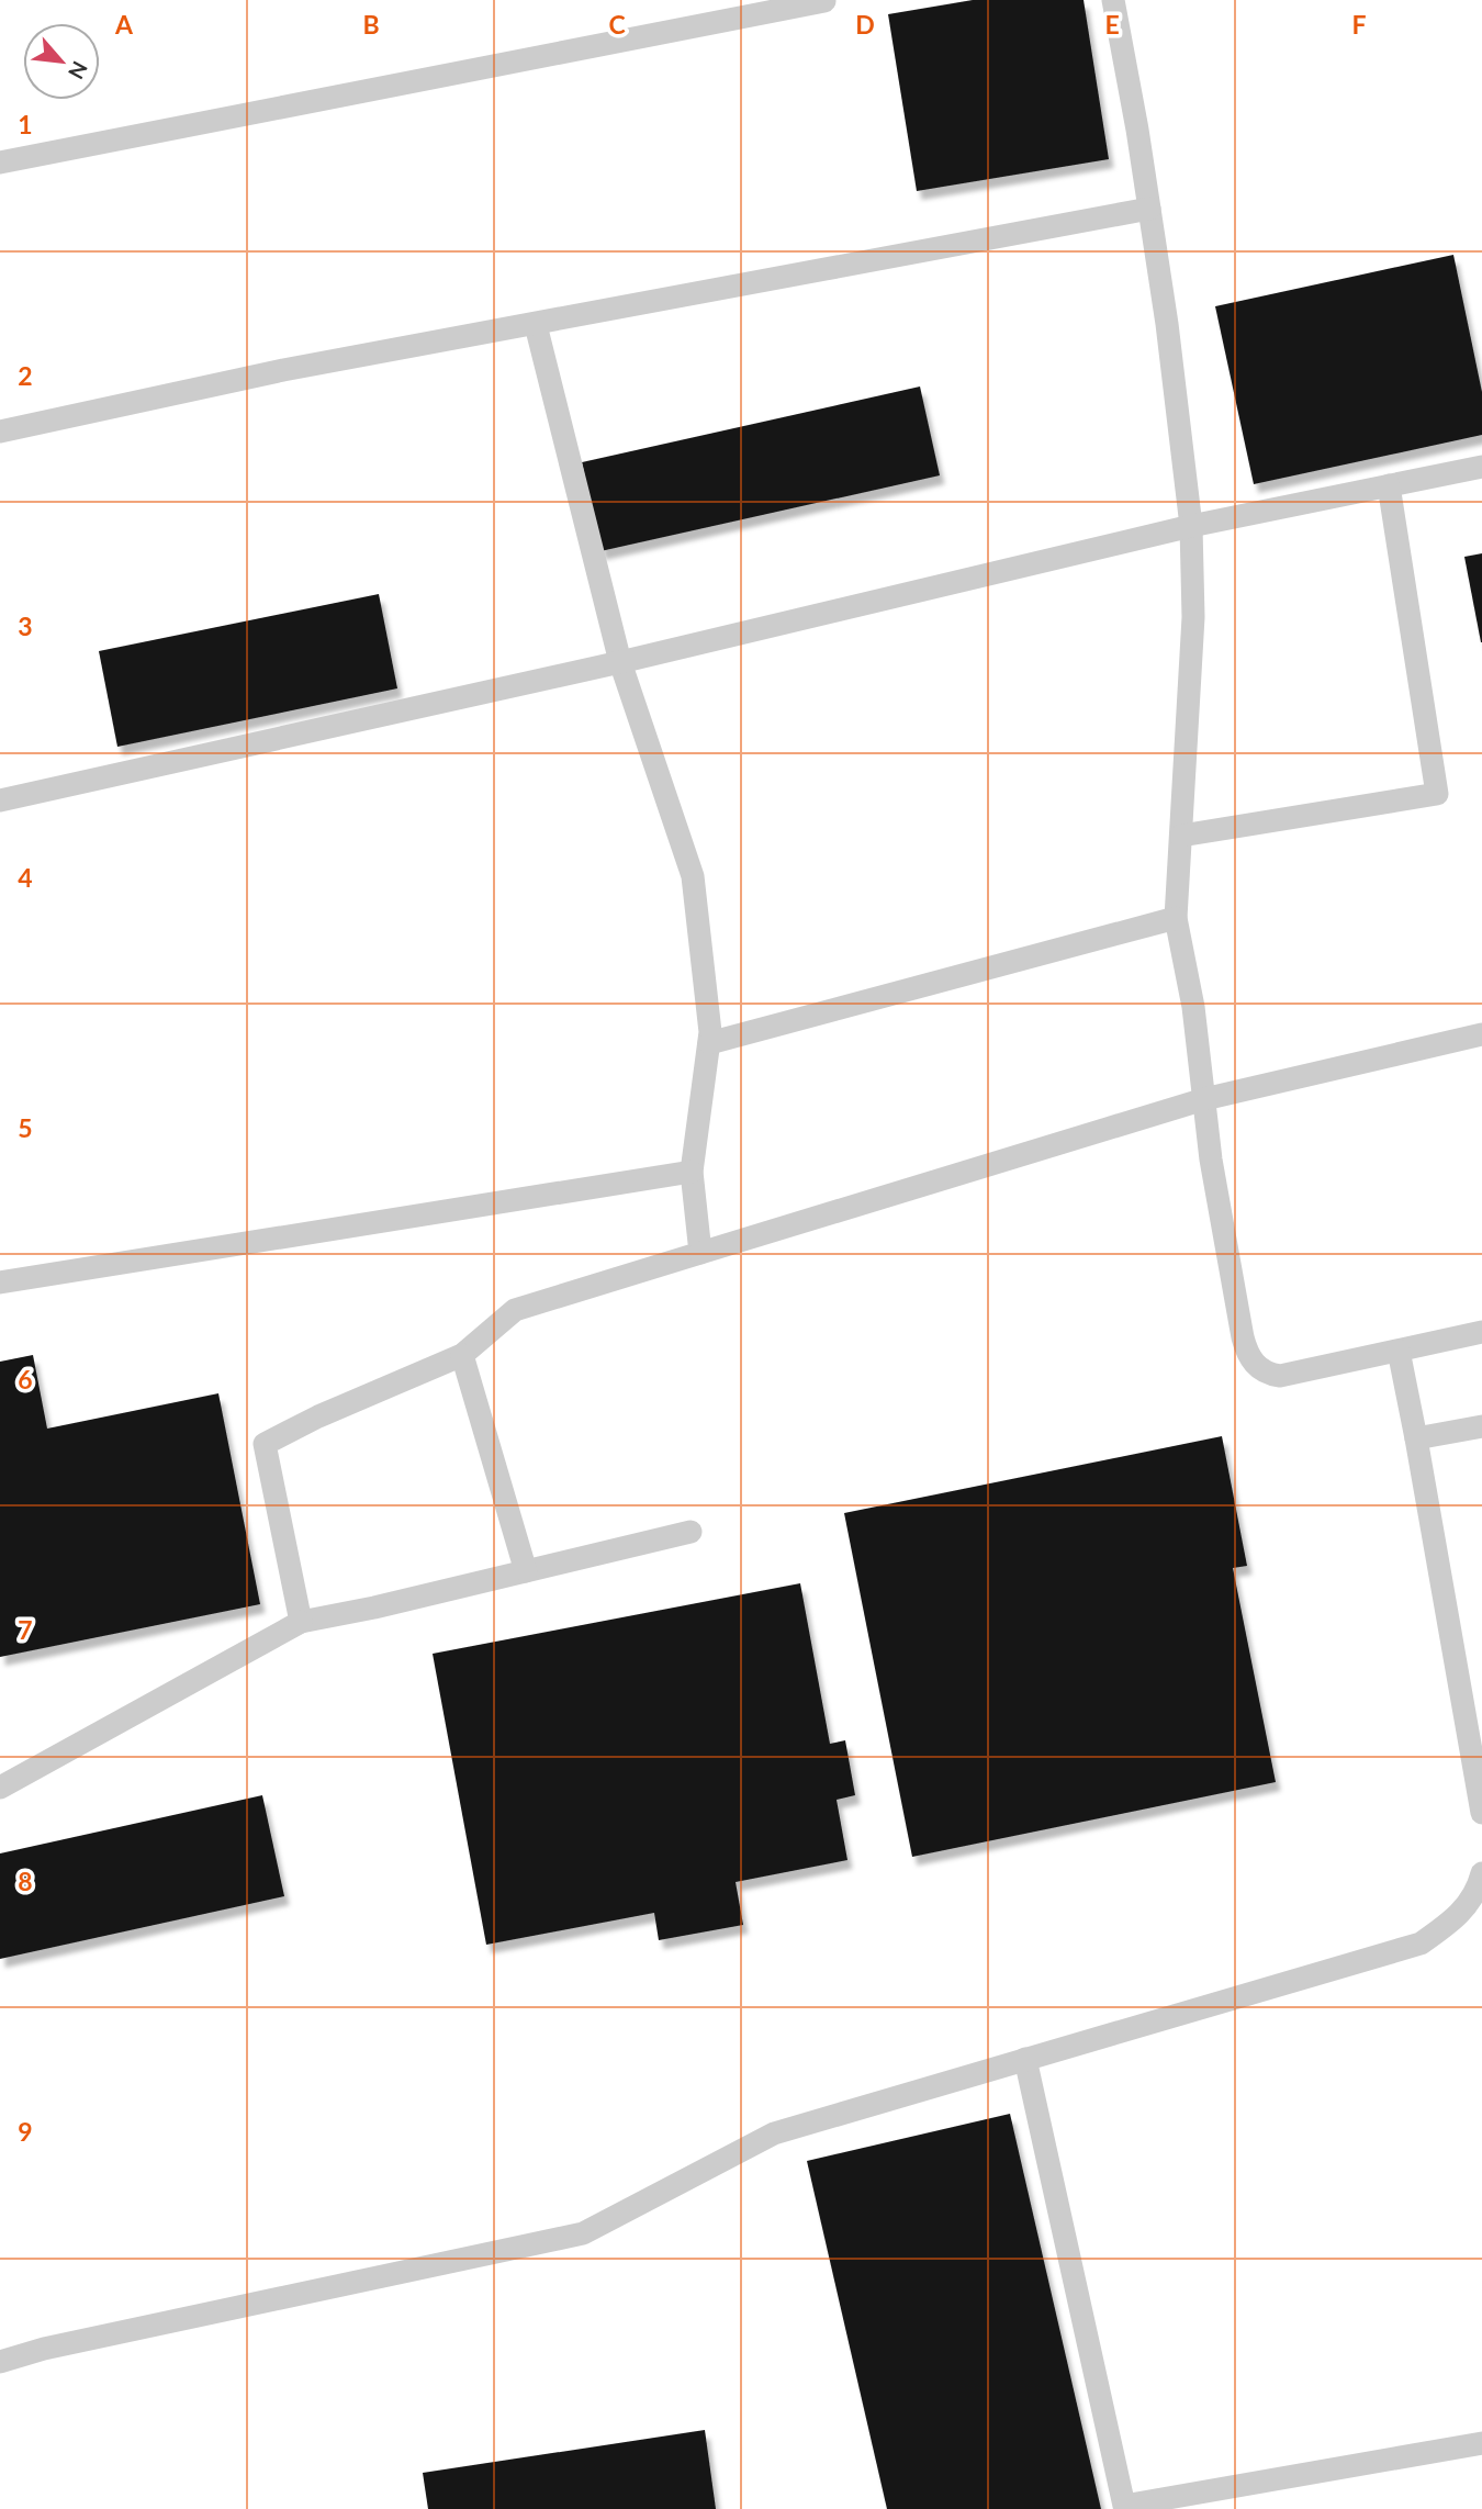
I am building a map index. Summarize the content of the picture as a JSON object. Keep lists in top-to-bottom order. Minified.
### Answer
{"north":"bottom right","grid":{"columns":["A","B","C","D","E","F"],"rows":["1","2","3","4","5","6","7","8","9"]}}
